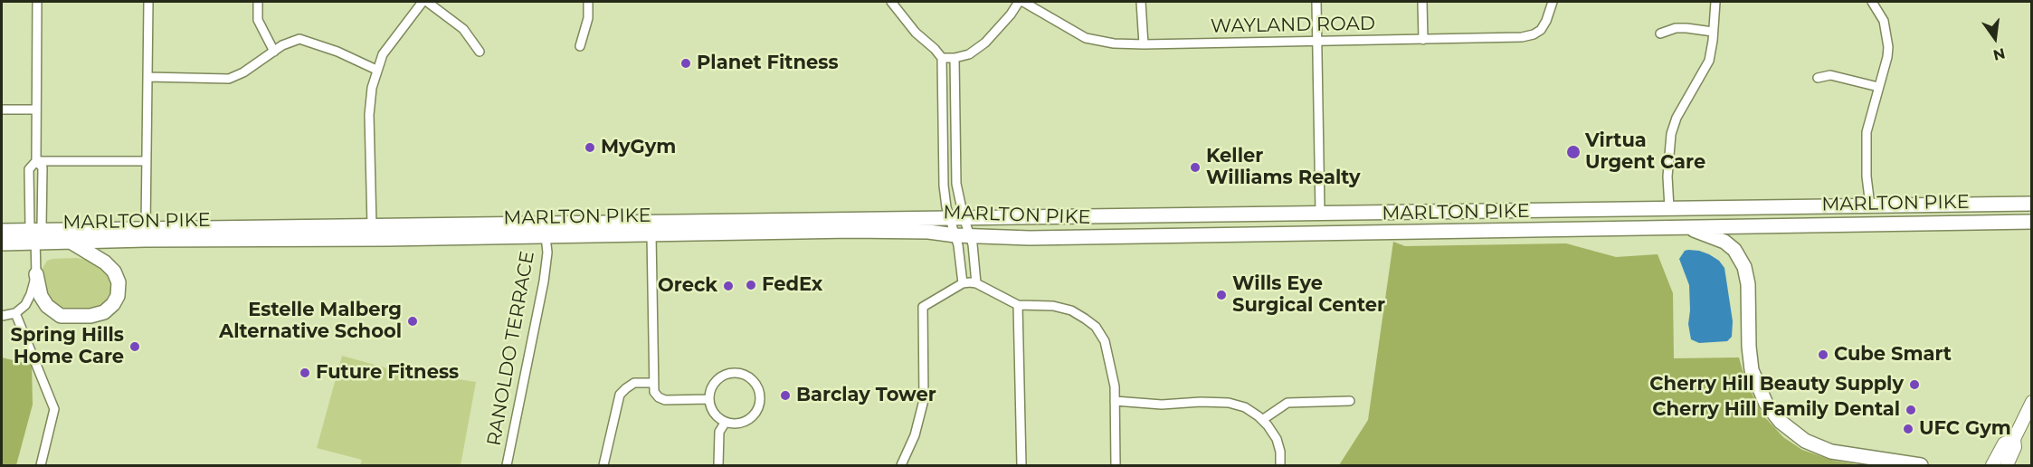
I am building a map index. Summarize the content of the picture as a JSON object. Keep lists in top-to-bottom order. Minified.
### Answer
{"streets":{"highway":["MARLTON PIKE"],"street":["WAYLAND ROAD","RANOLDO TERRACE"]},"crossings":[["MARLTON PIKE","RANOLDO TERRACE"]],"places":["Planet Fitness","MyGym","Virtua Urgent Care","Keller Williams Realty","FedEx","Oreck","Wills Eye Surgical Center","Estelle Malberg Alternative School","Spring Hills Home Care","Cube Smart","Future Fitness","Cherry Hill Beauty Supply","Barclay Tower","Cherry Hill Family Dental","UFC Gym"],"north":"bottom"}
